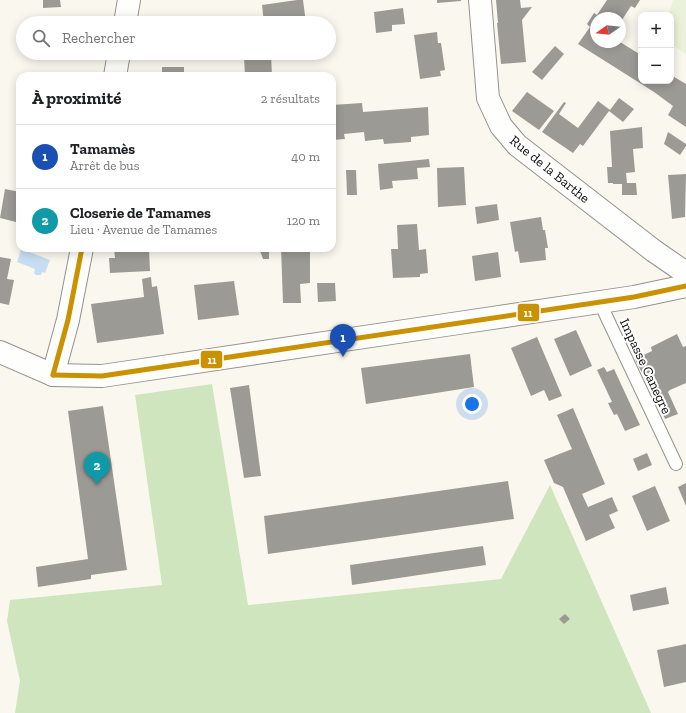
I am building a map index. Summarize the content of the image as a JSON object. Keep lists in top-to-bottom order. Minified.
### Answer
{"streets":{"street":["Rue de la Barthe"],"lane":["Impasse Canegre"]},"lines":["transit line 11"],"north":"left","page":{"map_buttons":["+","−"],"search":"Rechercher","heading":["À proximité","2 résultats"],"list":[{"mark":"1","name":"Tamamès","note":"Arrêt de bus","value":"40 m"},{"mark":"2","name":"Closerie de Tamames","note":"Lieu · Avenue de Tamames","value":"120 m"}],"pins":["1","2"]}}
